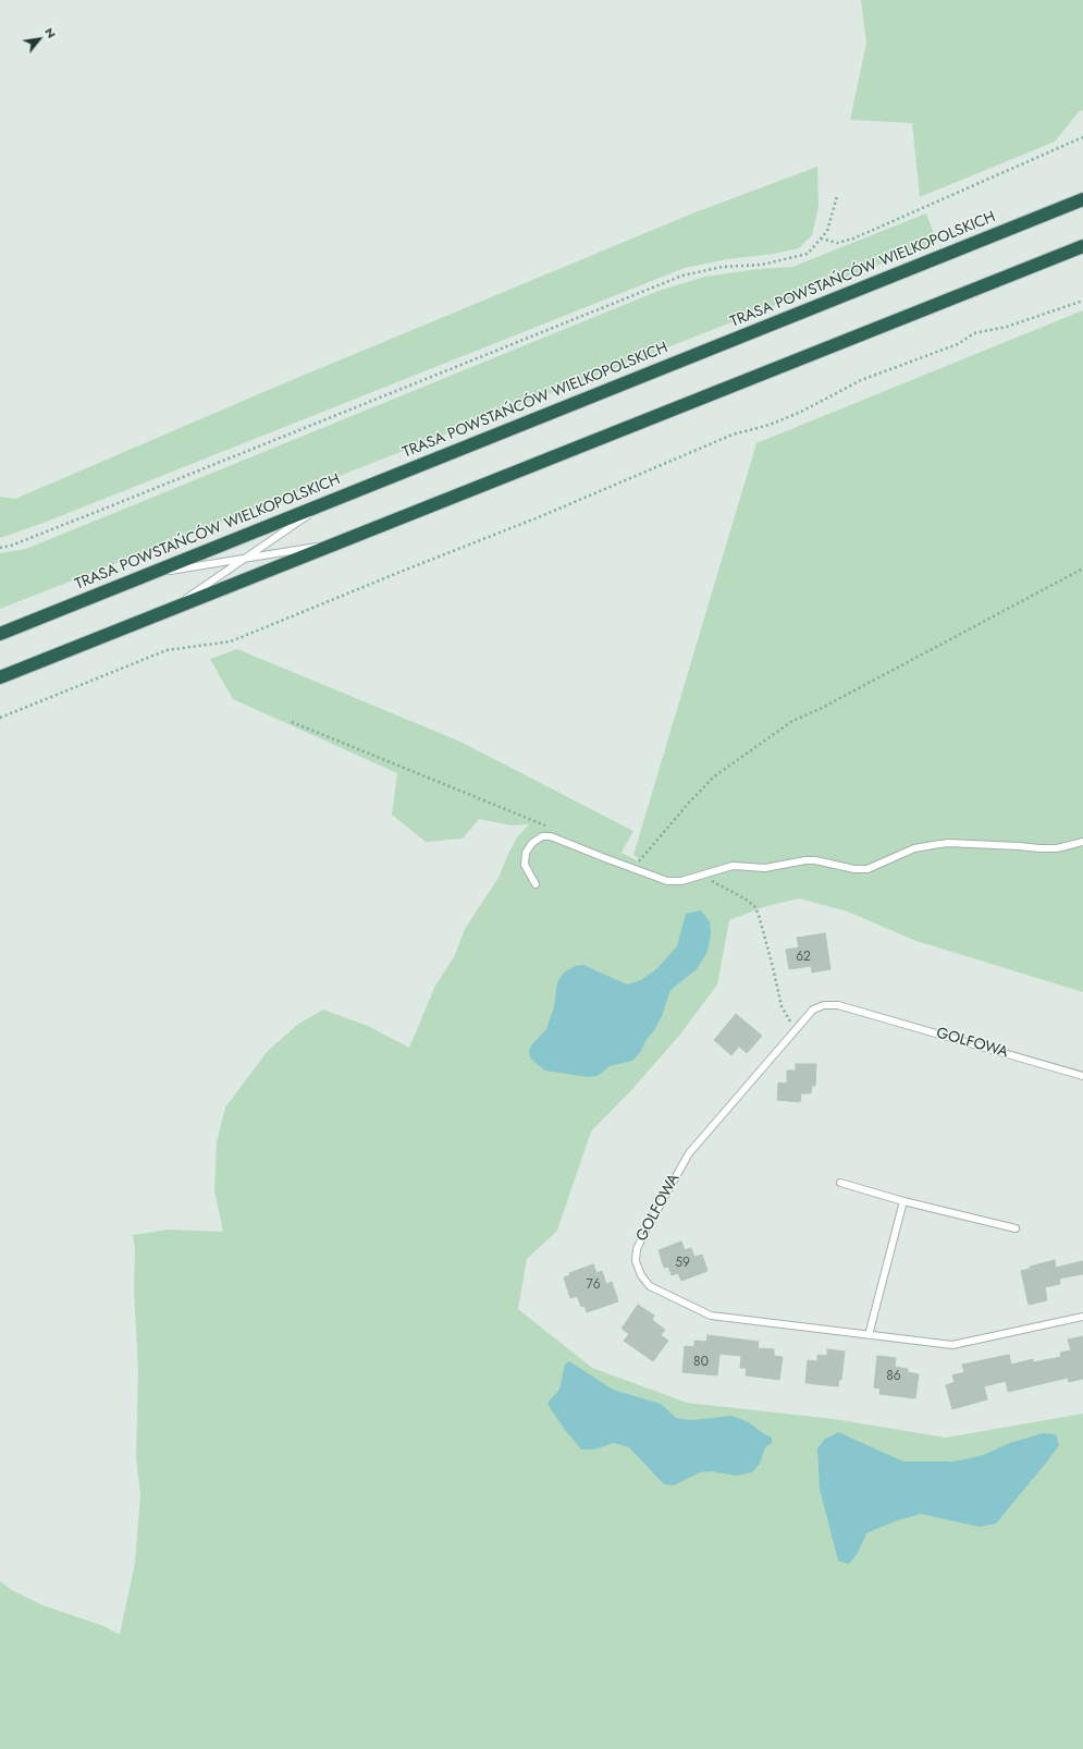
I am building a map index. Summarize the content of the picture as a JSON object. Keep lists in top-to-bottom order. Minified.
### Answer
{"streets":{"highway":["TRASA POWSTAŃCÓW WIELKOPOLSKICH"],"lane":["GOLFOWA"]},"house_numbers":["62","59","76","80","86"],"north":"top right"}
